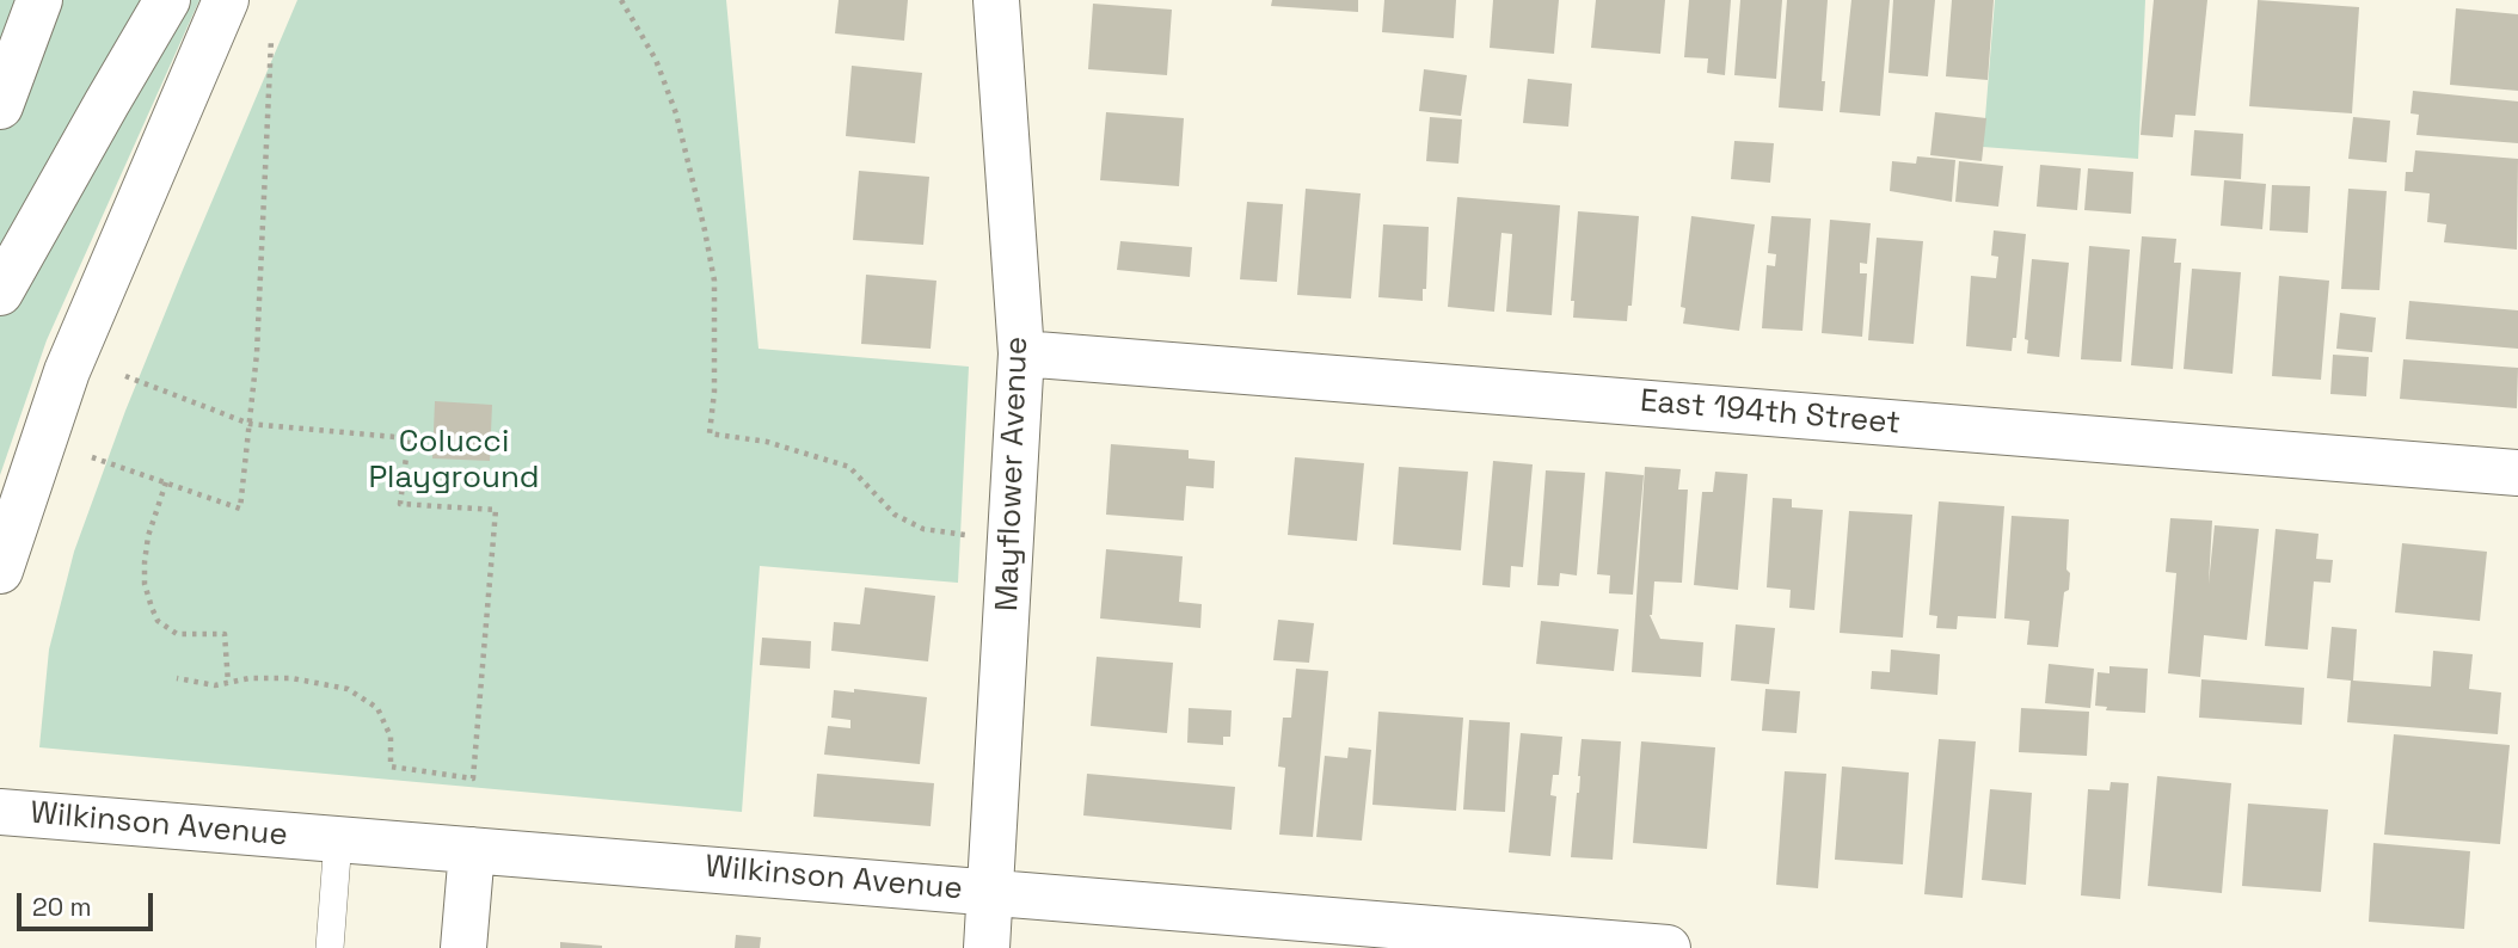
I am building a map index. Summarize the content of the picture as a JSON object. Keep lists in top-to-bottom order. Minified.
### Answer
{"streets":{"main road":["East 194th Street","Mayflower Avenue","Wilkinson Avenue"]},"crossings":[["East 194th Street","Mayflower Avenue"],["Mayflower Avenue","Wilkinson Avenue"]],"parks":["Colucci Playground"],"scale_bar":"20 m"}
